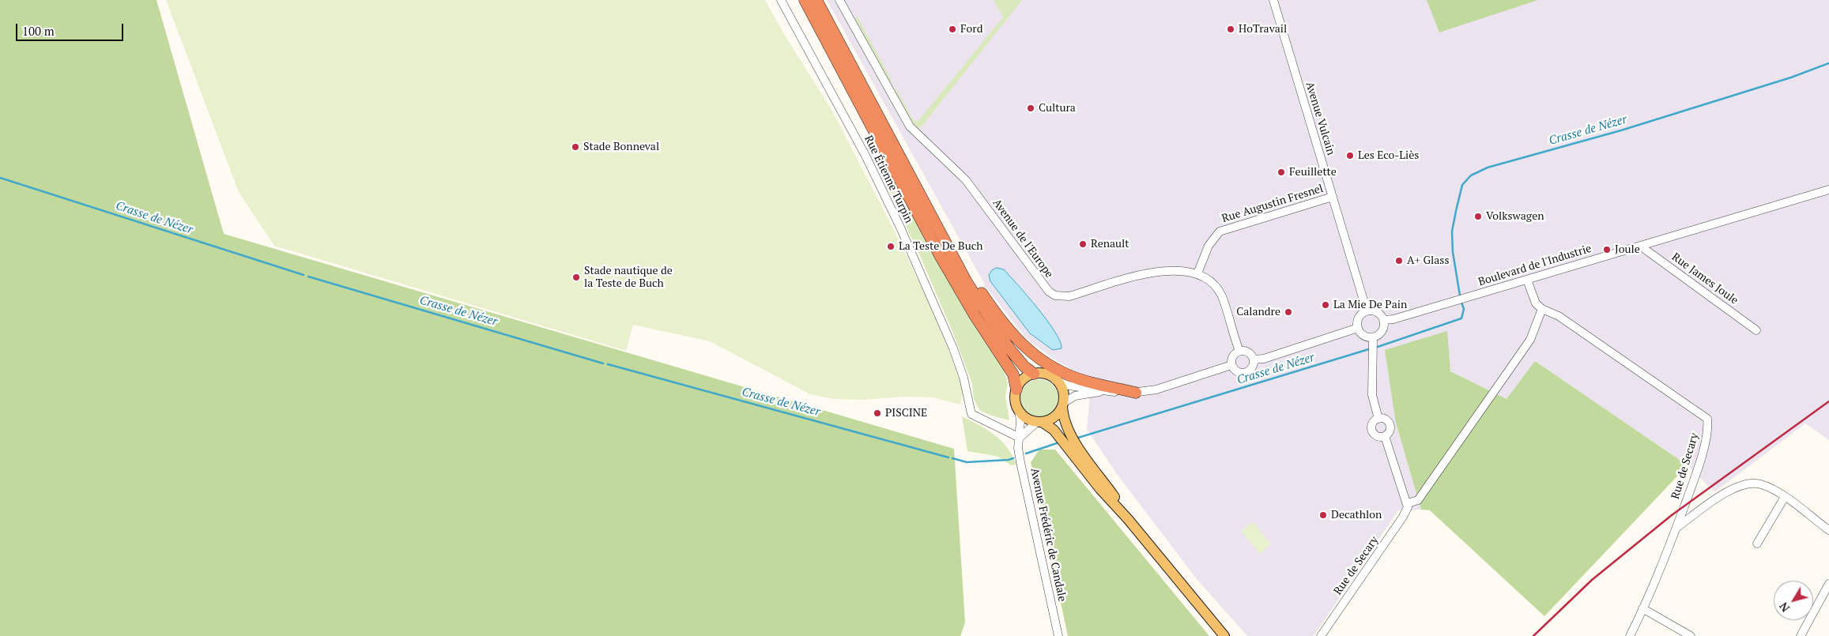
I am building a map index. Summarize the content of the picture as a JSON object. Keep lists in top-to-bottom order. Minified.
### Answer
{"streets":{"street":["Avenue Vulcain","Rue Étienne Turpin","Rue Augustin Fresnel","Avenue de l'Europe","Boulevard de l'Industrie","Rue James Joule","Rue de Secary","Avenue Frédéric de Candale"]},"crossings":[["Avenue Vulcain","Rue Augustin Fresnel"],["Avenue Vulcain","Boulevard de l'Industrie"],["Rue Étienne Turpin","Avenue Frédéric de Candale"],["Rue Augustin Fresnel","Avenue de l'Europe"],["Boulevard de l'Industrie","Rue James Joule"]],"water":["Crasse de Nézer"],"places":["Ford","HoTravail","Cultura","Stade Bonneval","Les Eco-Liès","Feuillette","Volkswagen","Renault","La Teste De Buch","Joule","A+ Glass","Stade nautique de la Teste de Buch","La Mie De Pain","Calandre","PISCINE","Decathlon"],"scale_bar":"100 m","north":"bottom left"}
